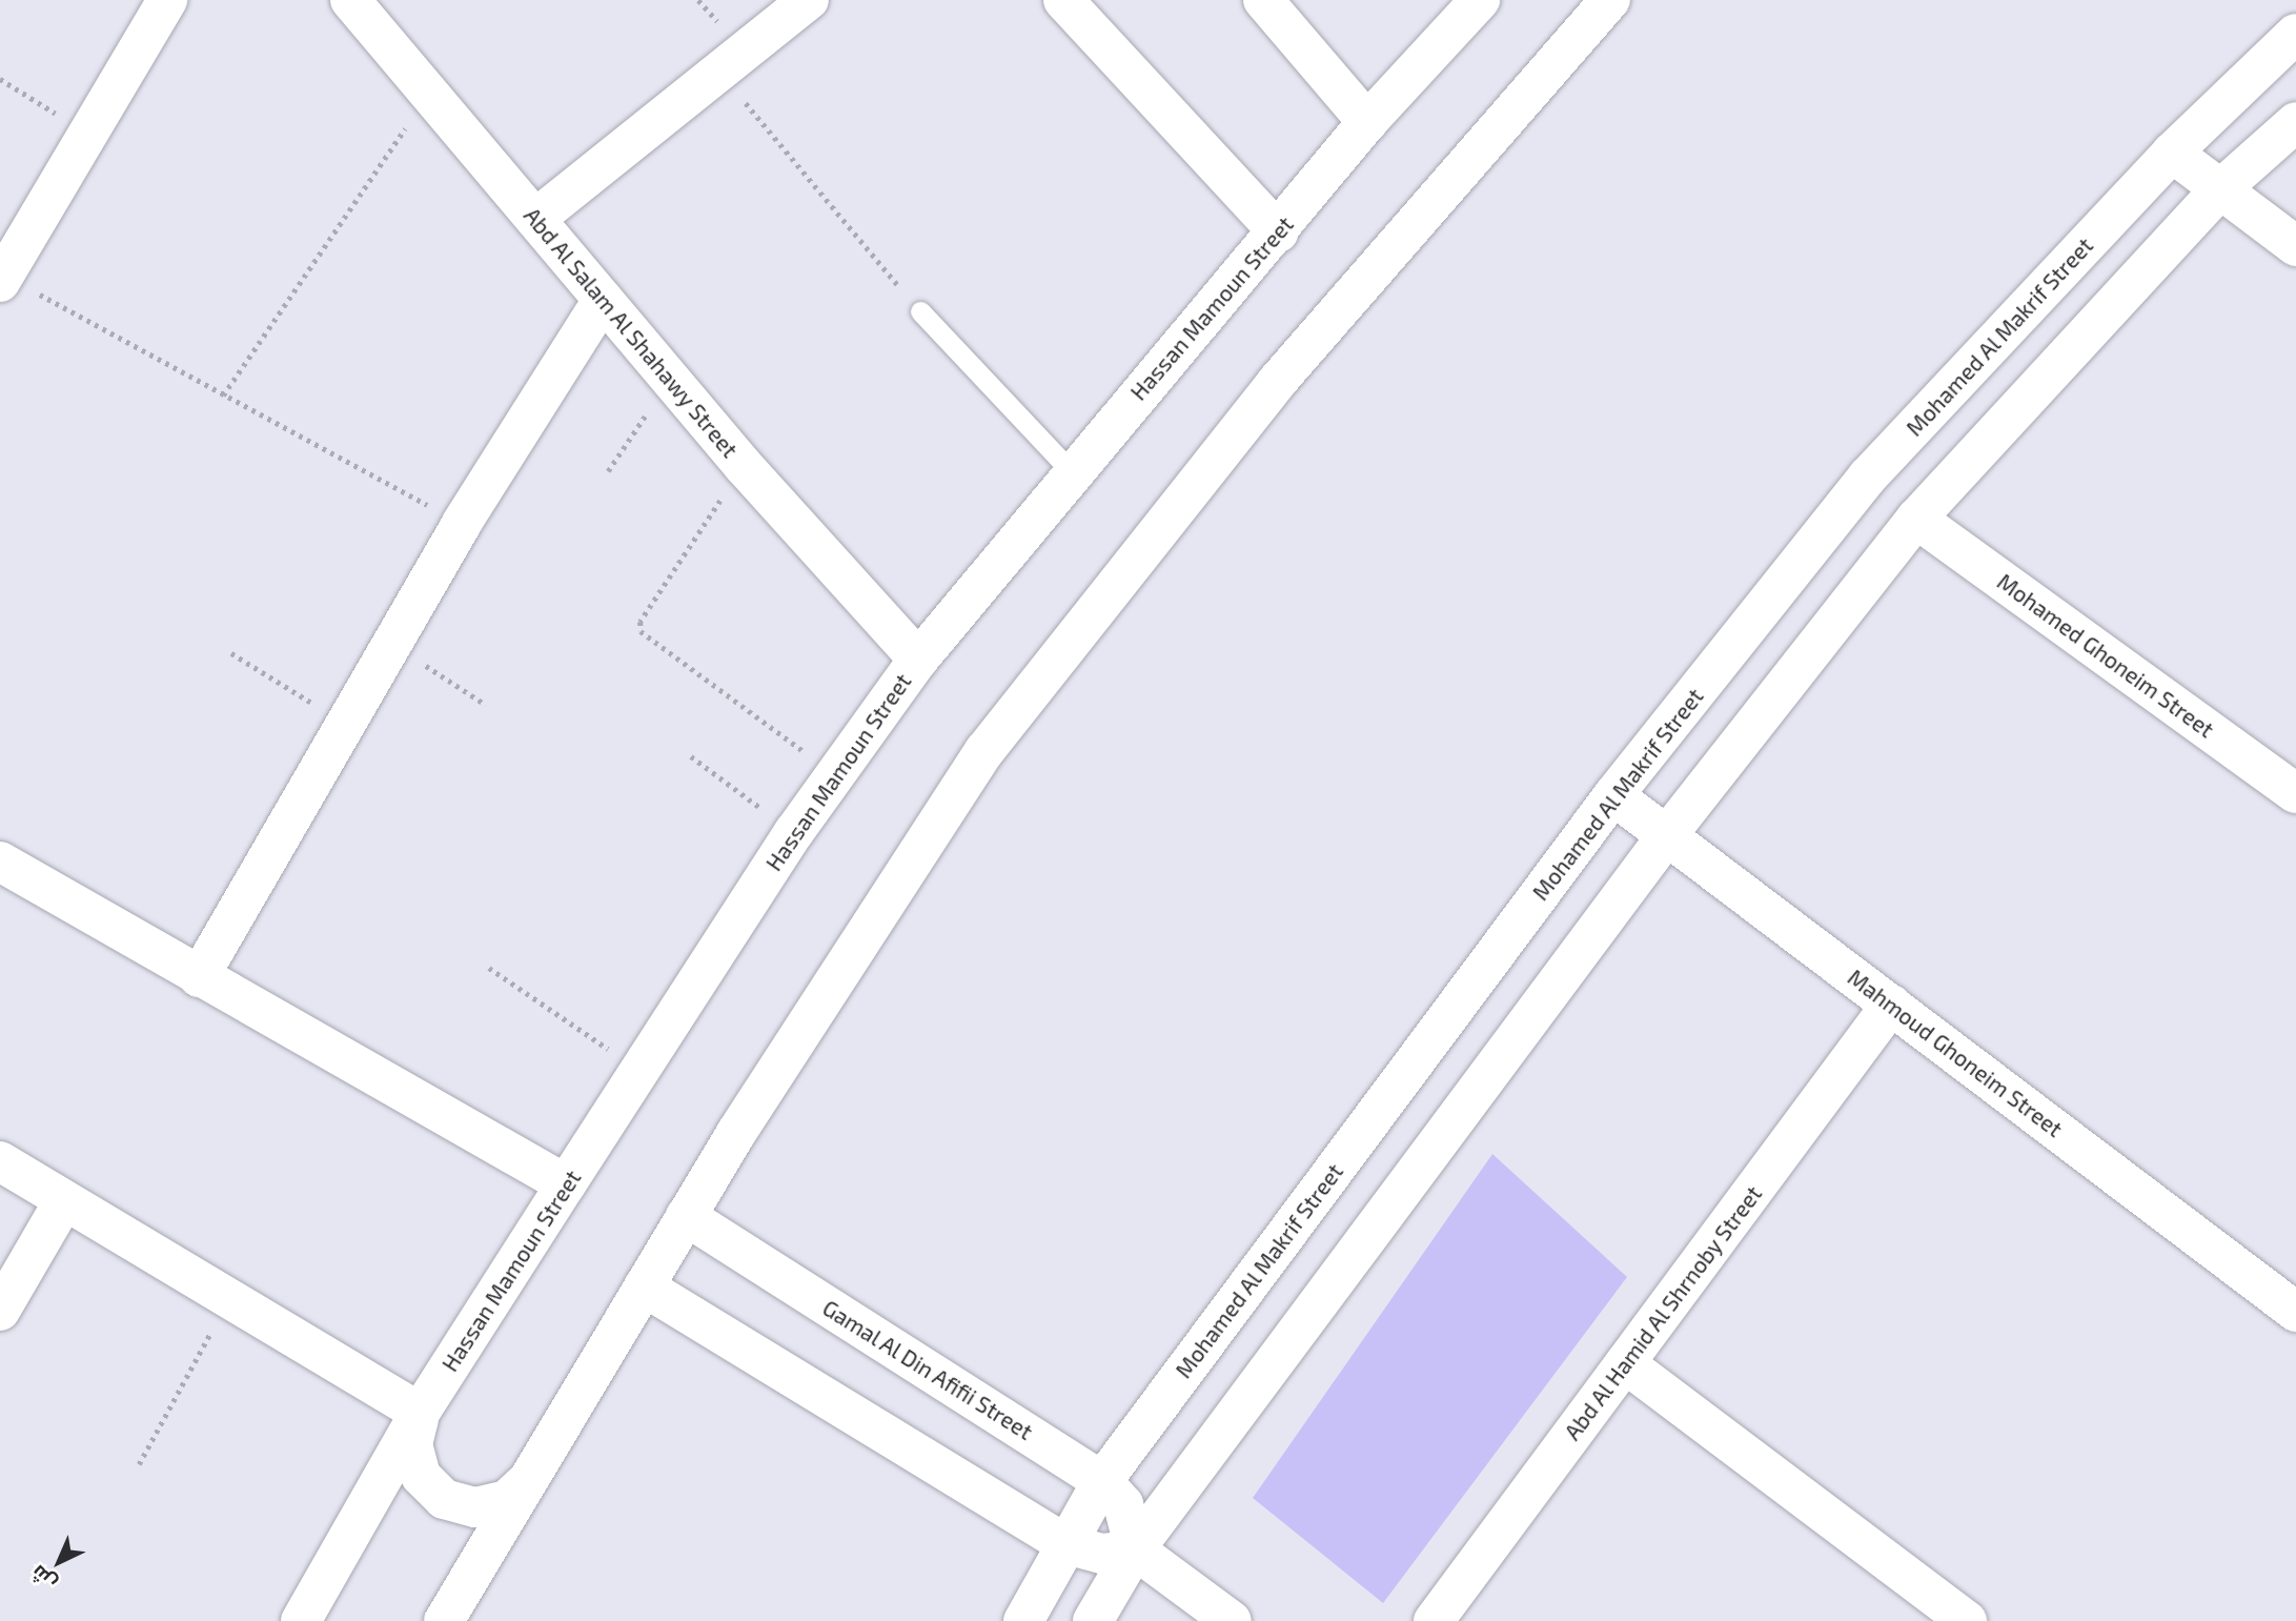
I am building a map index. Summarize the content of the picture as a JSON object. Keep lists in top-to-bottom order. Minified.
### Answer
{"streets":{"street":["Hassan Mamoun Street","Abd Al Salam Al Shahawy Street","Mohamed Al Makrif Street","Mohamed Ghoneim Street","Mahmoud Ghoneim Street","Abd Al Hamid Al Shrnoby Street","Gamal Al Din Afifii Street"]},"crossings":[["Hassan Mamoun Street","Abd Al Salam Al Shahawy Street"],["Mohamed Al Makrif Street","Mahmoud Ghoneim Street"],["Mohamed Al Makrif Street","Gamal Al Din Afifii Street"],["Mahmoud Ghoneim Street","Abd Al Hamid Al Shrnoby Street"]],"north":"bottom left"}
